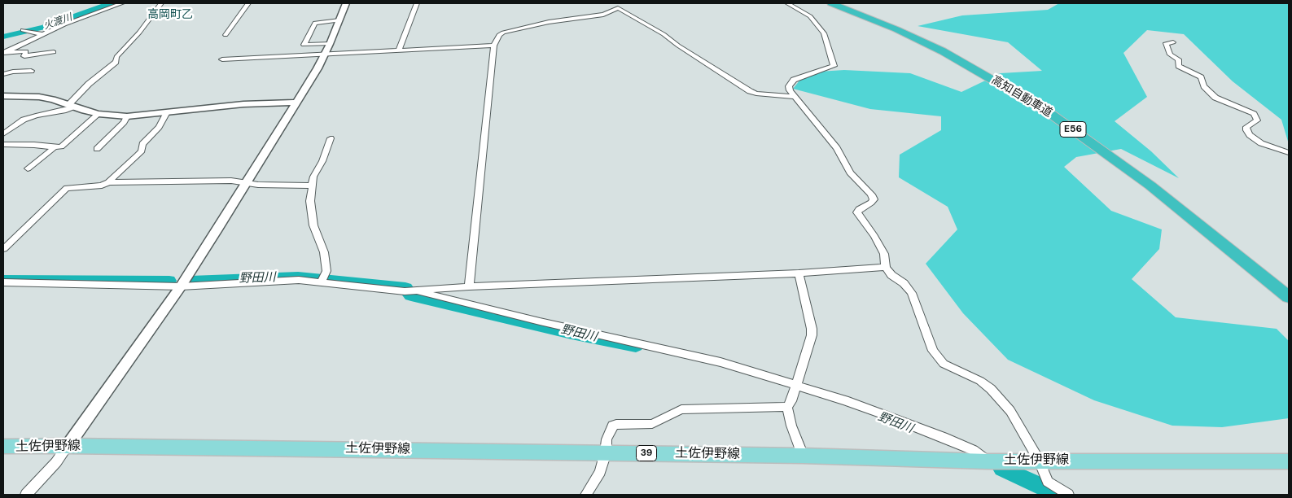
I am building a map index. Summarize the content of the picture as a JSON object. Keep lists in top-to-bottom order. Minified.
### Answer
{"streets":{"highway":["高知自動車道","E56"],"main road":["土佐伊野線","39"]},"districts":["高岡町乙"],"water":["火渡川","野田川"]}
